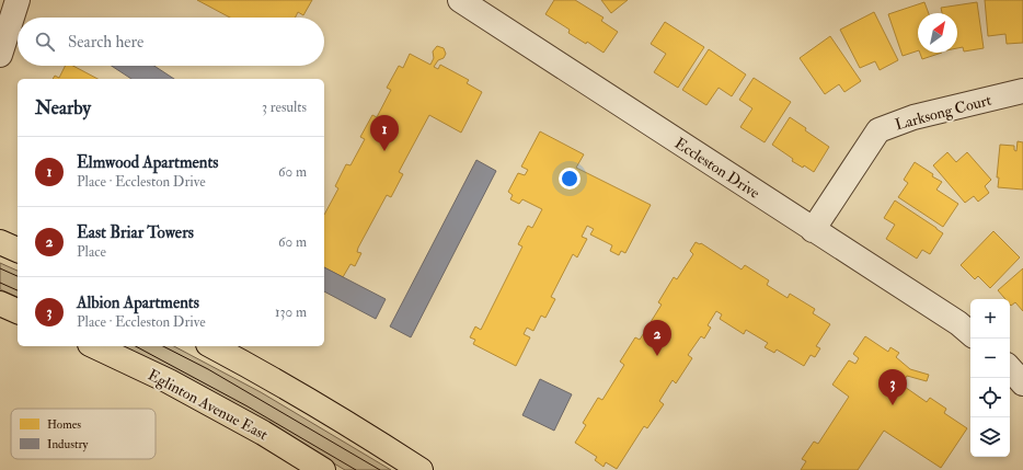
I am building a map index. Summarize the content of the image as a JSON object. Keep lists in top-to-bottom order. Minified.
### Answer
{"streets":{"main road":["Eglinton Avenue East"],"street":["Larksong Court","Eccleston Drive"]},"crossings":[["Larksong Court","Eccleston Drive"]],"legend":["Homes","Industry"],"north":"top right","page":{"search":"Search here","heading":["Nearby","3 results"],"pins":["1","2","3"],"list":[{"mark":"1","name":"Elmwood Apartments","note":"Place · Eccleston Drive","value":"60 m"},{"mark":"2","name":"East Briar Towers","note":"Place","value":"60 m"},{"mark":"3","name":"Albion Apartments","note":"Place · Eccleston Drive","value":"130 m"}],"map_buttons":["+","−"]}}
